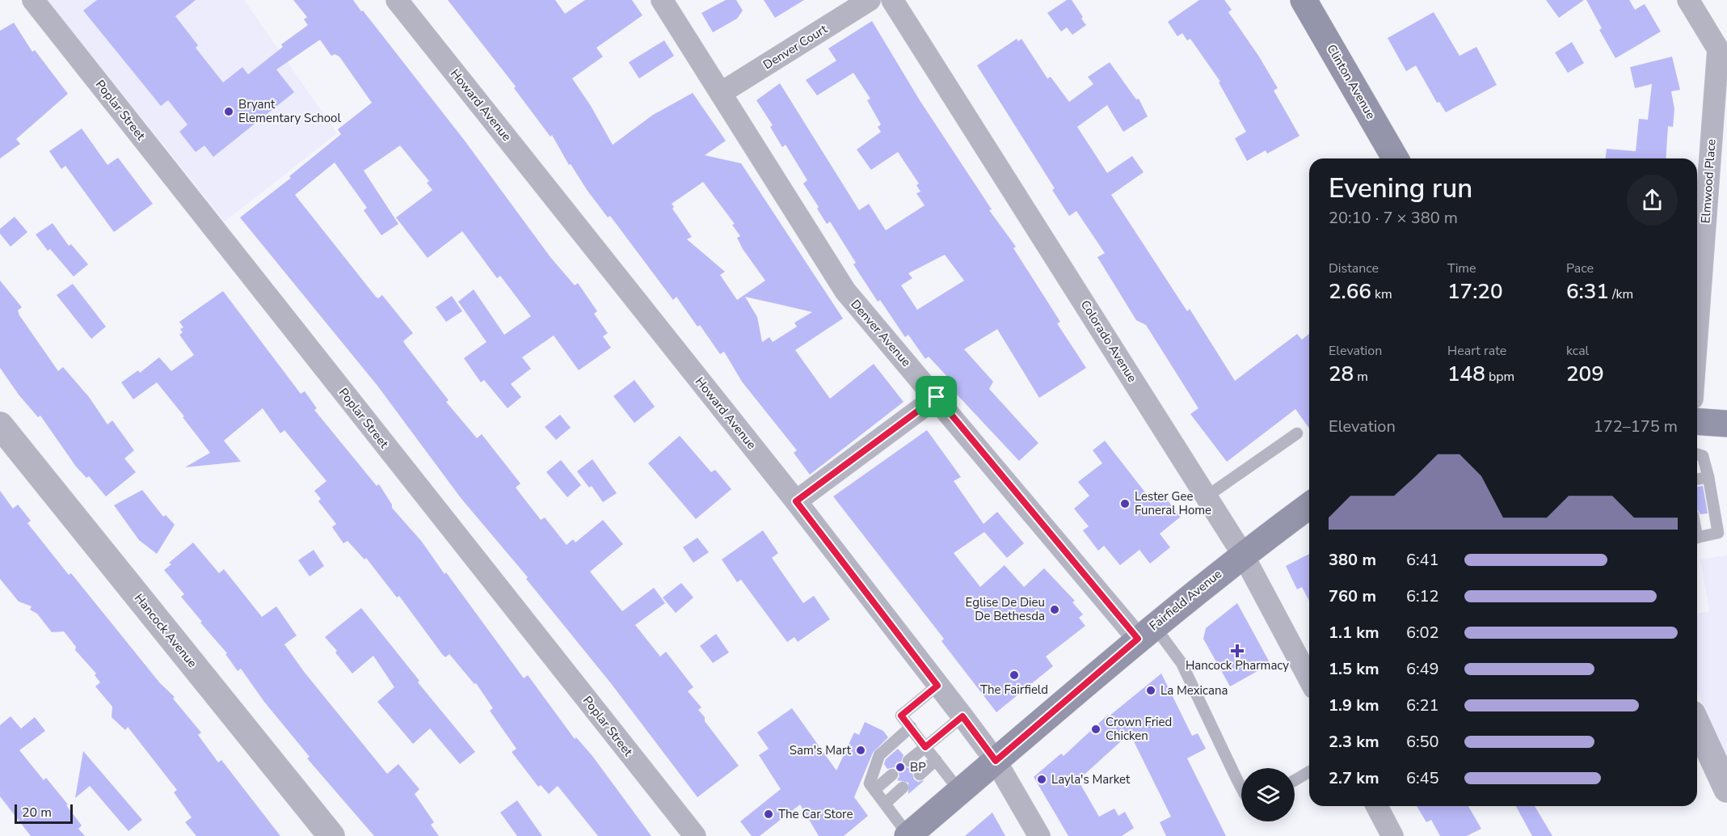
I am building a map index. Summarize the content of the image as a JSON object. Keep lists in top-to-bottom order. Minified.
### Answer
{"streets":{"main road":["Clinton Avenue","Fairfield Avenue"],"street":["Denver Court","Howard Avenue","Poplar Street","Elmwood Place","Denver Avenue","Colorado Avenue","Hancock Avenue"]},"crossings":[["Denver Court","Denver Avenue"],["Howard Avenue","Fairfield Avenue"],["Denver Avenue","Fairfield Avenue"],["Colorado Avenue","Fairfield Avenue"]],"places":{"other":["Bryant Elementary School","Lester Gee Funeral Home","Eglise De Dieu De Bethesda","The Fairfield","La Mexicana","Crown Fried Chicken","Sam's Mart","BP","Layla's Market","The Car Store"],"health":["Hancock Pharmacy"]},"scale_bar":"20 m","page":{"heading":["Evening run","20:10 · 7 × 380 m"],"stats":[["Distance","2.66 km"],["Time","17:20"],["Pace","6:31 /km"],["Elevation","28 m"],["Heart rate","148 bpm"],["kcal","209"]],"chart":["Elevation","172–175 m"],"list":[{"name":"380 m","note":"6:41"},{"name":"760 m","note":"6:12"},{"name":"1.1 km","note":"6:02"},{"name":"1.5 km","note":"6:49"},{"name":"1.9 km","note":"6:21"},{"name":"2.3 km","note":"6:50"},{"name":"2.7 km","note":"6:45"}],"scale":"20 m"}}
